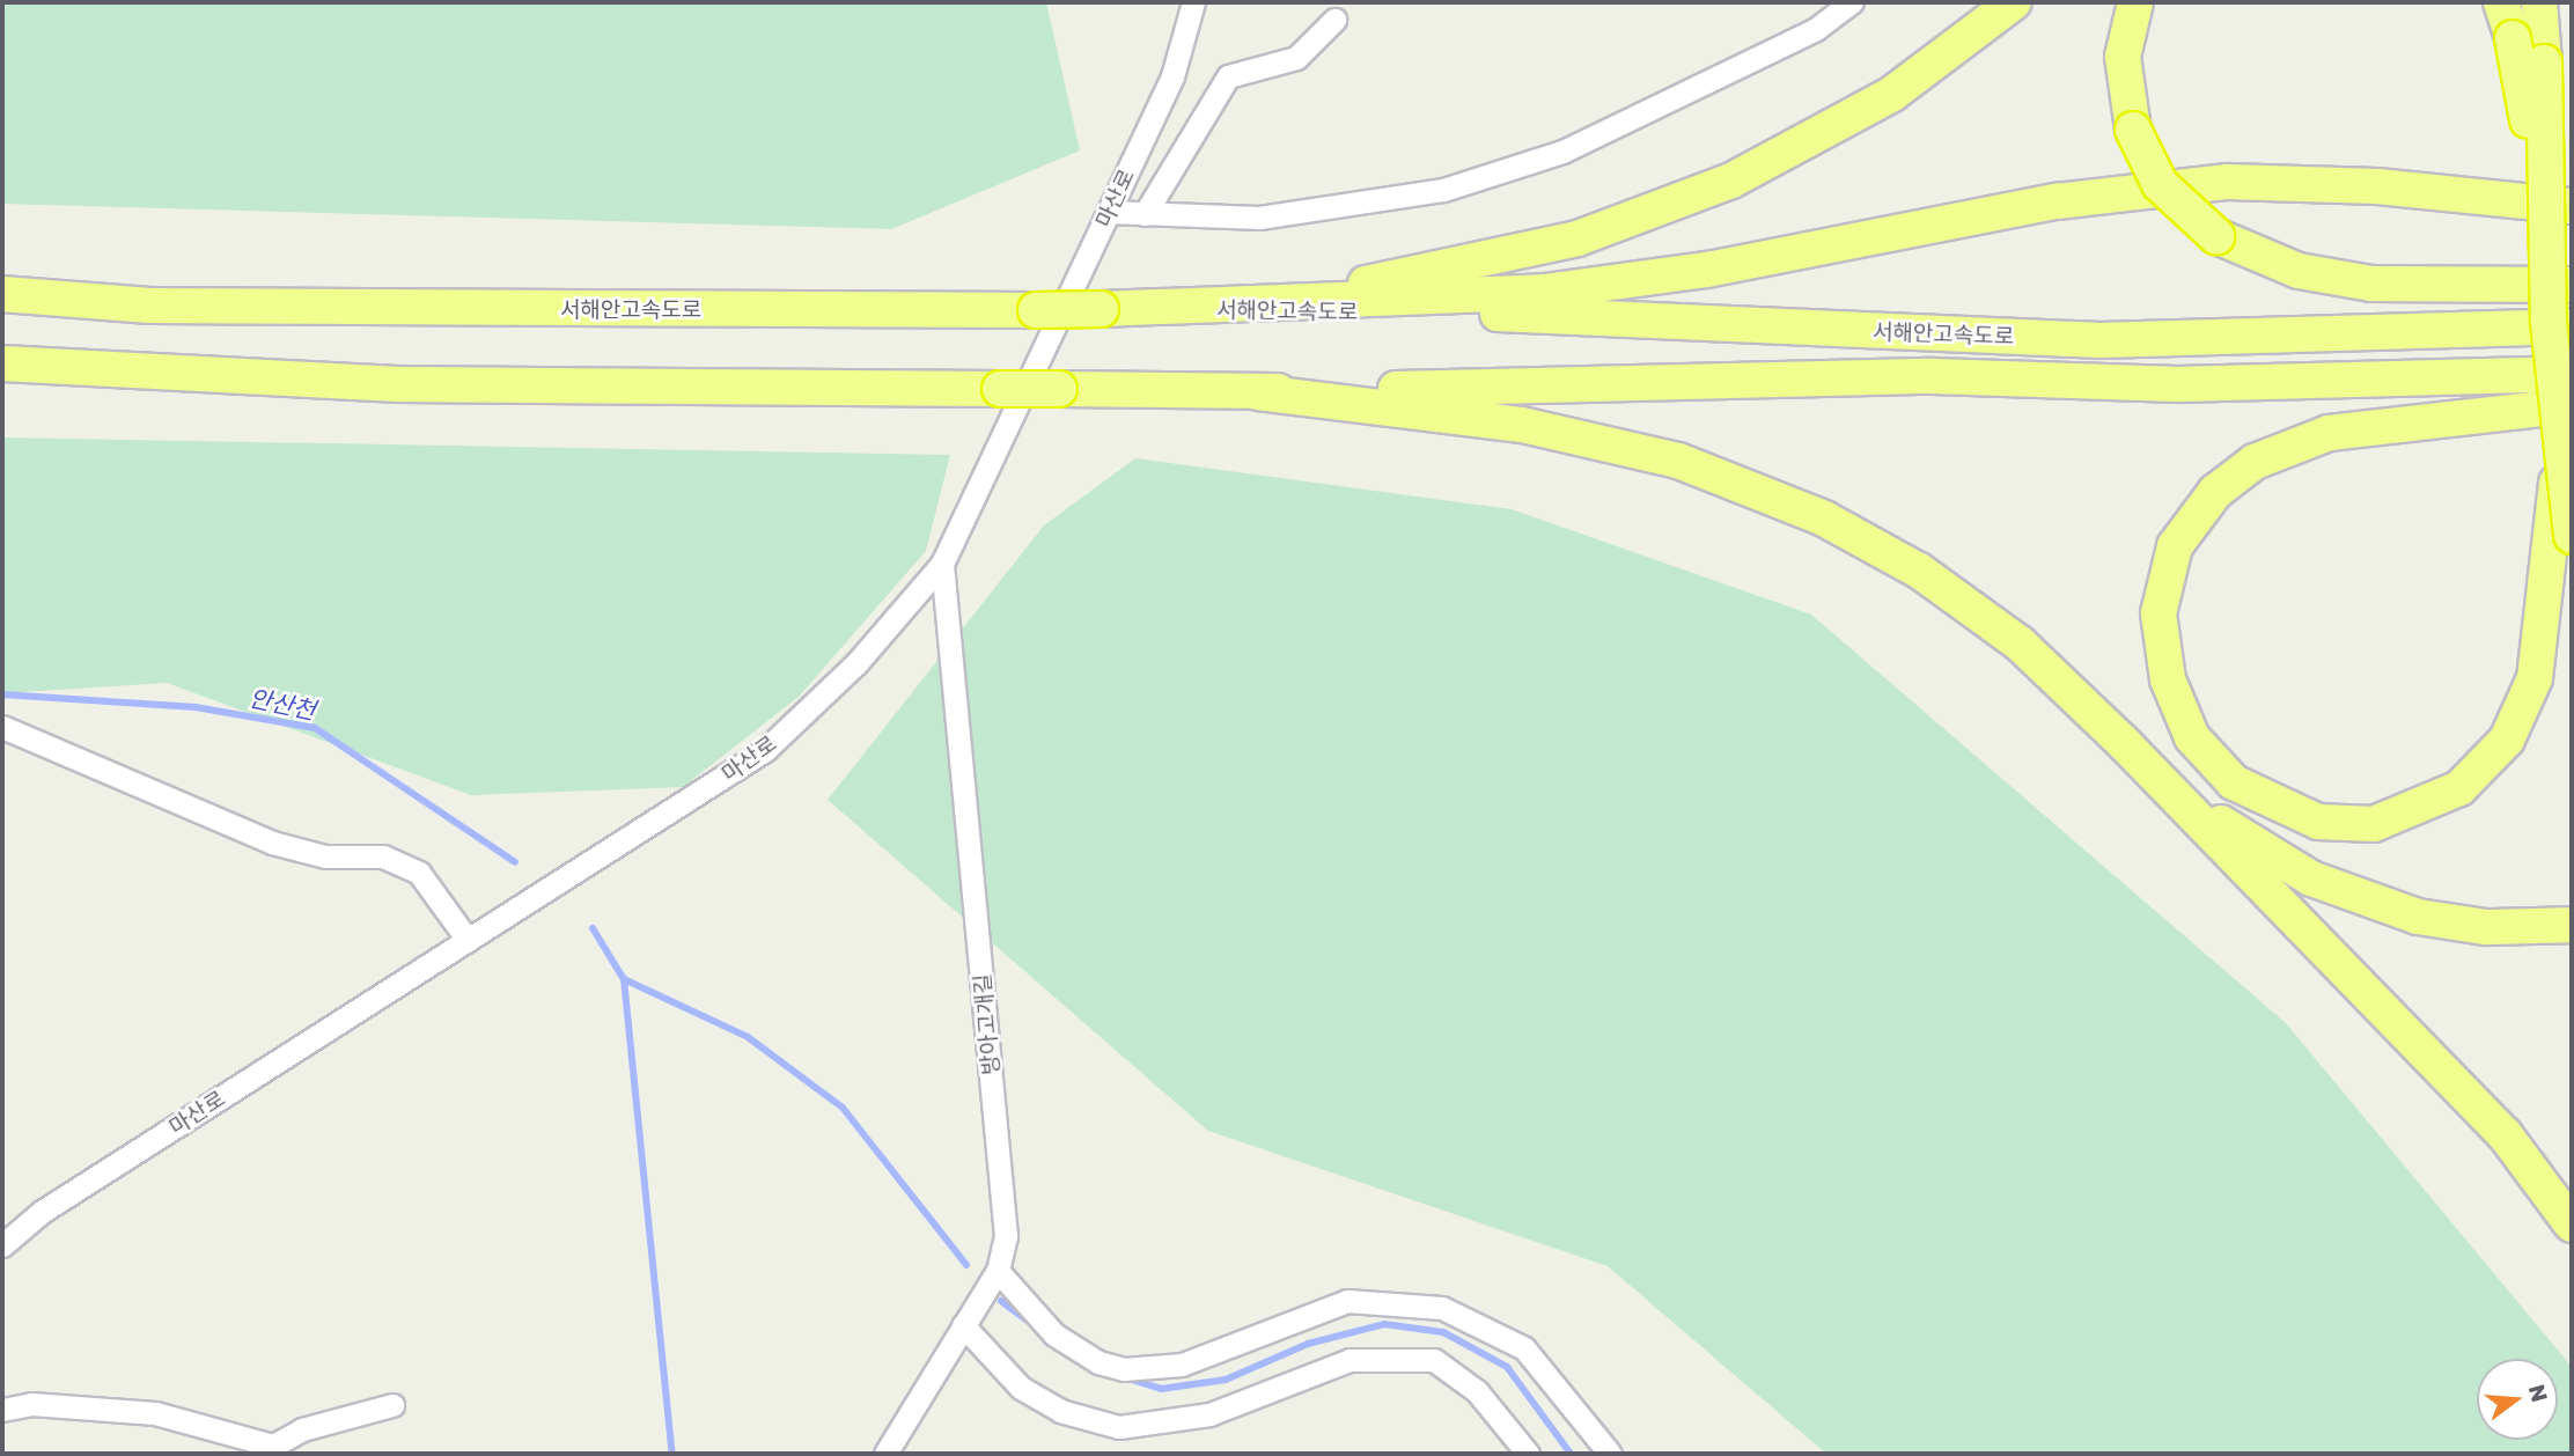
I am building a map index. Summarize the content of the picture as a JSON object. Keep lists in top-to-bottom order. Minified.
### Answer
{"streets":{"highway":["서해안고속도로"],"street":["마산로","방아고개길"]},"crossings":[["마산로","방아고개길"]],"water":["안산천"],"north":"right"}
